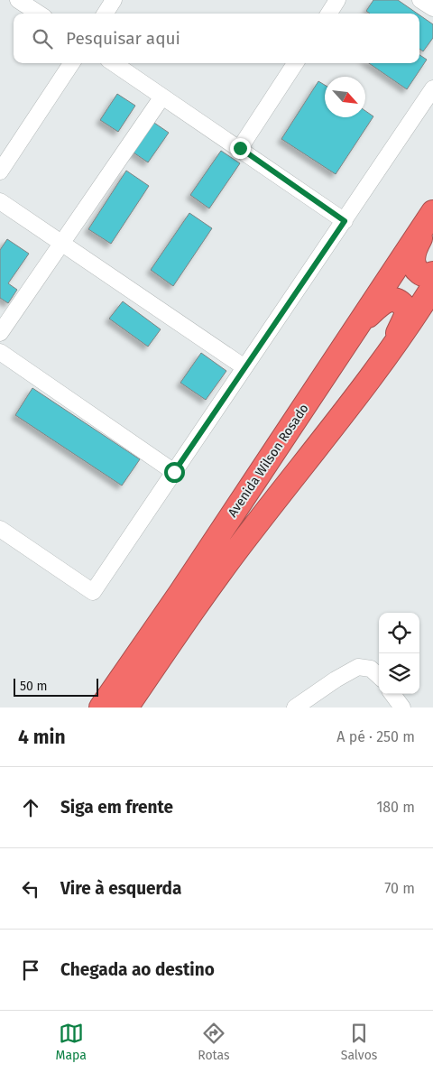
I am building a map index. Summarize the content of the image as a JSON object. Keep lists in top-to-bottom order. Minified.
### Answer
{"streets":{"highway":["Avenida Wilson Rosado"]},"scale_bar":"50 m","north":"bottom right","page":{"search":"Pesquisar aqui","scale":"50 m","heading":["4 min","A pé · 250 m"],"list":[["Siga em frente","180 m"],["Vire à esquerda","70 m"],"Chegada ao destino"],"nav":["Mapa","Rotas","Salvos"]}}
